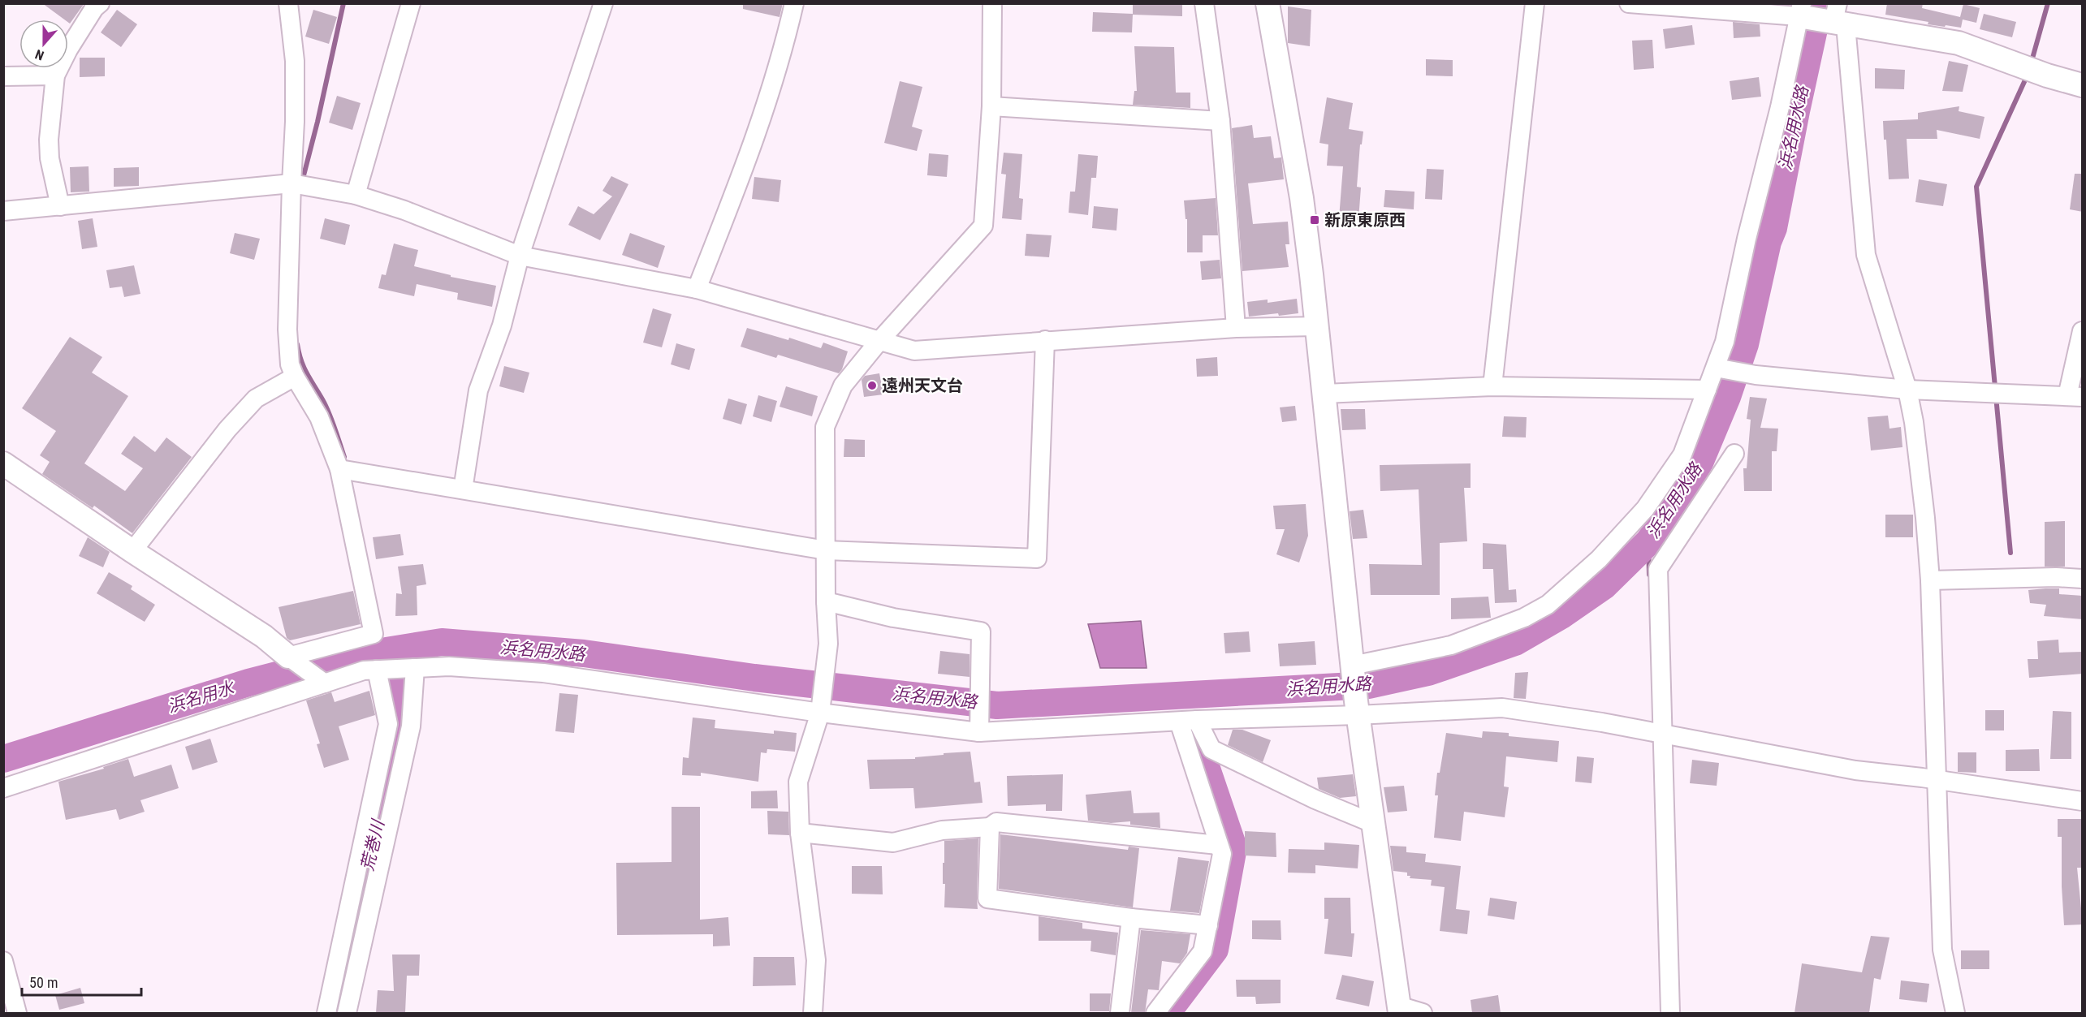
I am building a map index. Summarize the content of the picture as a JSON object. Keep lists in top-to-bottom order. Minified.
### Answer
{"water":["浜名用水路","浜名用水","荒巻川"],"places":{"transit":["新原東原西"],"other":["遠州天文台"]},"scale_bar":"50 m","north":"bottom"}
